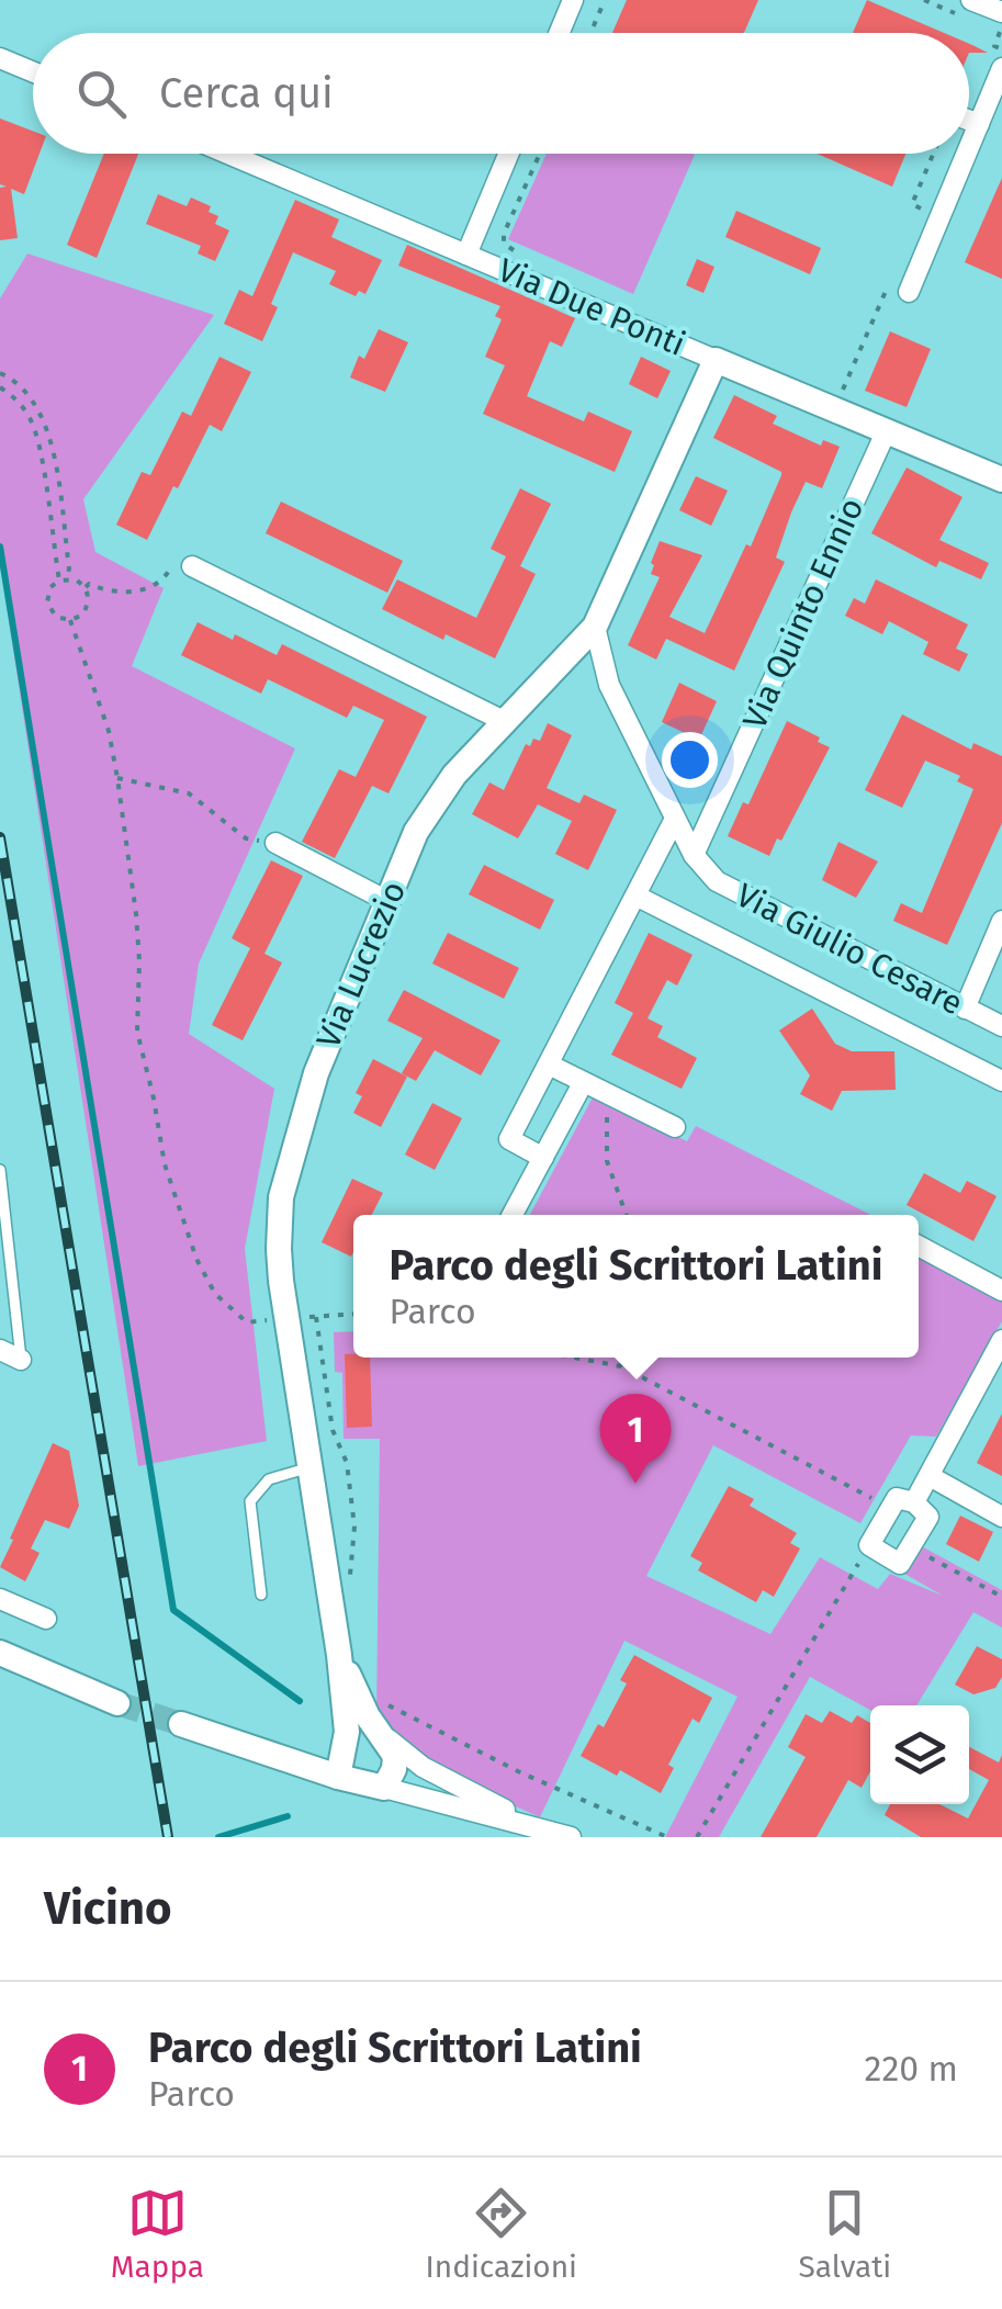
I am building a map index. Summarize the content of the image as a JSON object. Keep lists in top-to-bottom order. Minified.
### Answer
{"streets":{"street":["Via Due Ponti","Via Quinto Ennio","Via Giulio Cesare","Via Lucrezio"]},"crossings":[["Via Due Ponti","Via Quinto Ennio"],["Via Due Ponti","Via Lucrezio"],["Via Quinto Ennio","Via Giulio Cesare"],["Via Giulio Cesare","Via Lucrezio"]],"page":{"search":"Cerca qui","popup":["Parco degli Scrittori Latini","Parco"],"pins":"1","heading":"Vicino","list":[{"mark":"1","name":"Parco degli Scrittori Latini","note":"Parco","value":"220 m"}],"nav":["Mappa","Indicazioni","Salvati"]}}
